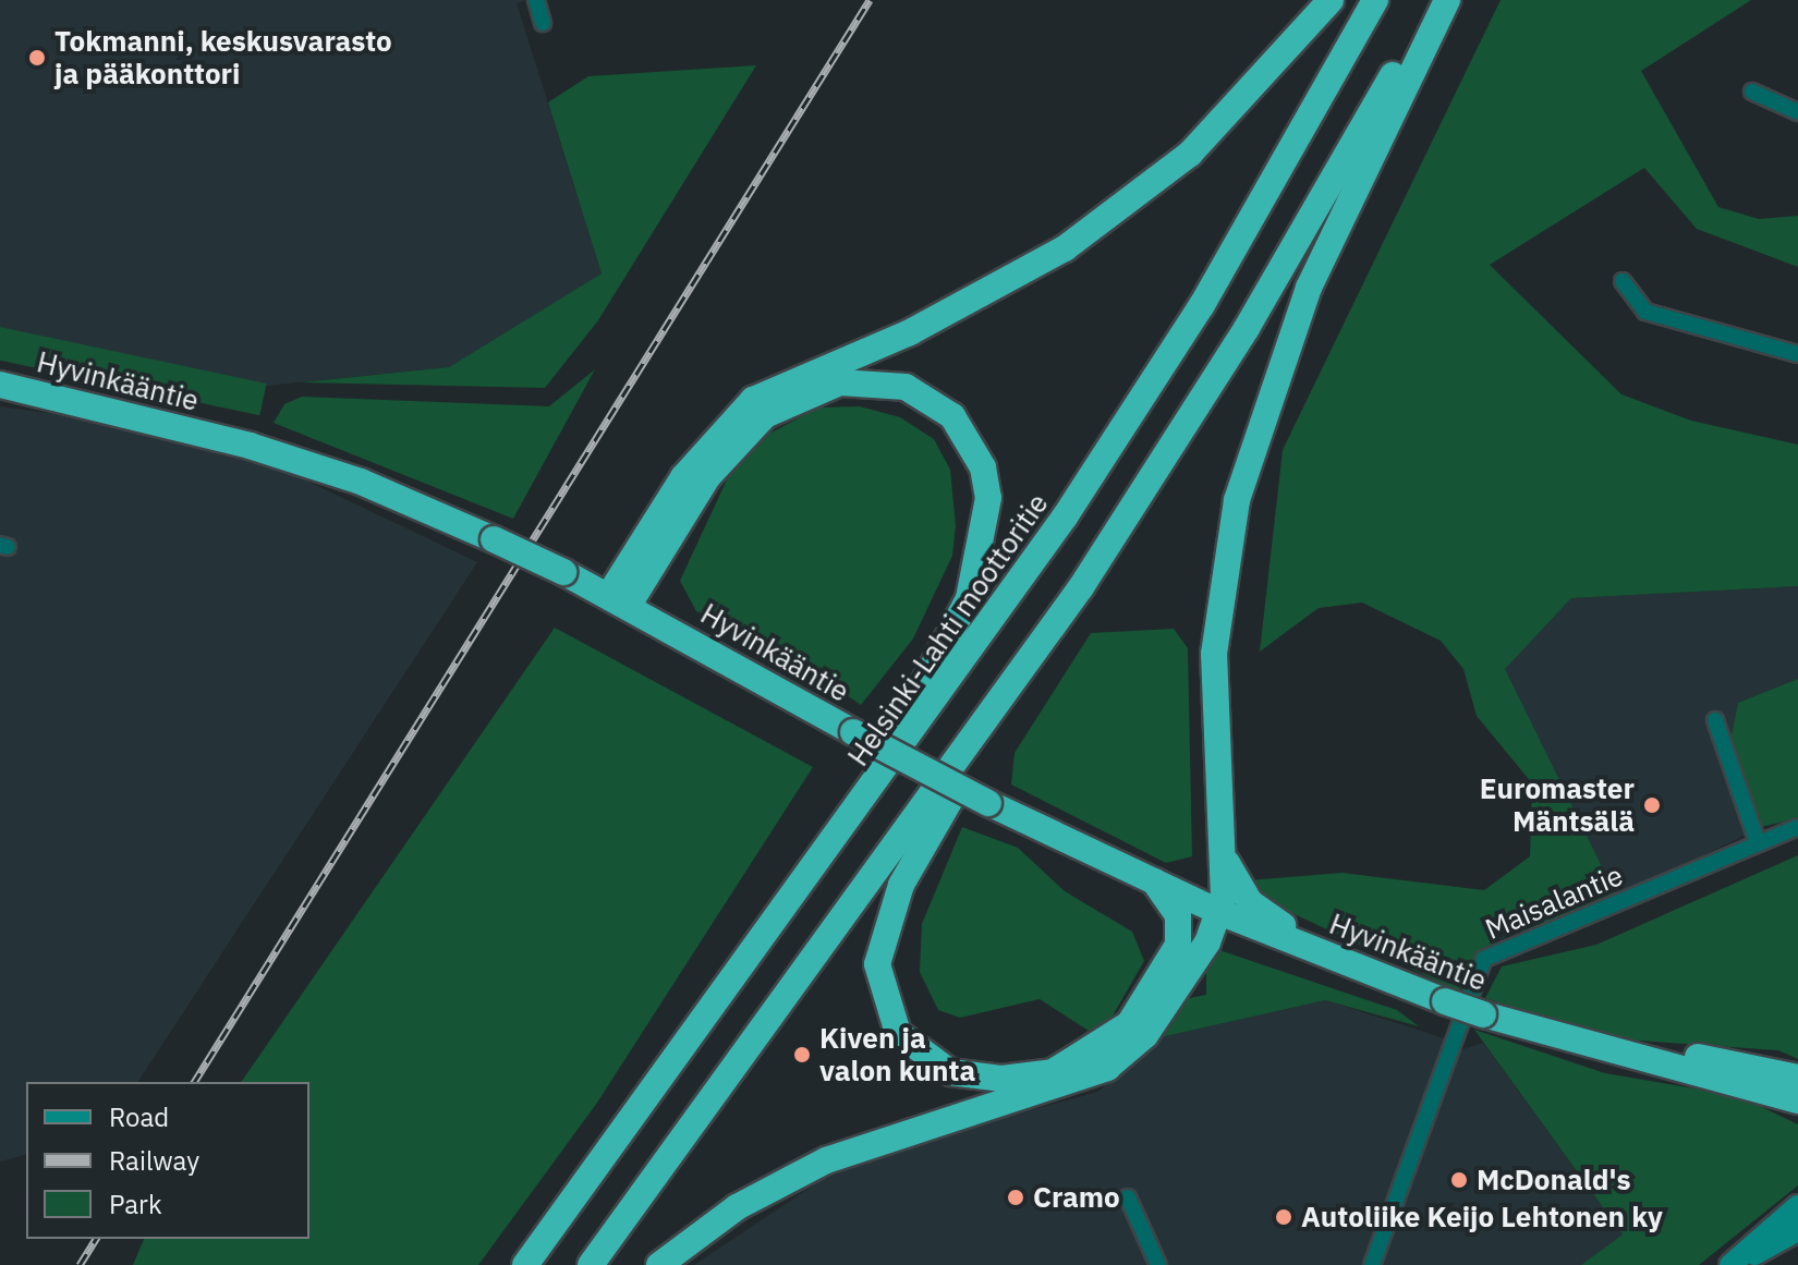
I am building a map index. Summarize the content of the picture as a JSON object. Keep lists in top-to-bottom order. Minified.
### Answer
{"streets":{"highway":["Hyvinkääntie","Helsinki-Lahti moottoritie"],"street":["Maisalantie"]},"places":["Tokmanni, keskusvarasto ja pääkonttori","Euromaster Mäntsälä","Kiven ja valon kunta","McDonald's","Cramo","Autoliike Keijo Lehtonen ky"],"legend":["Road","Railway","Park"]}
